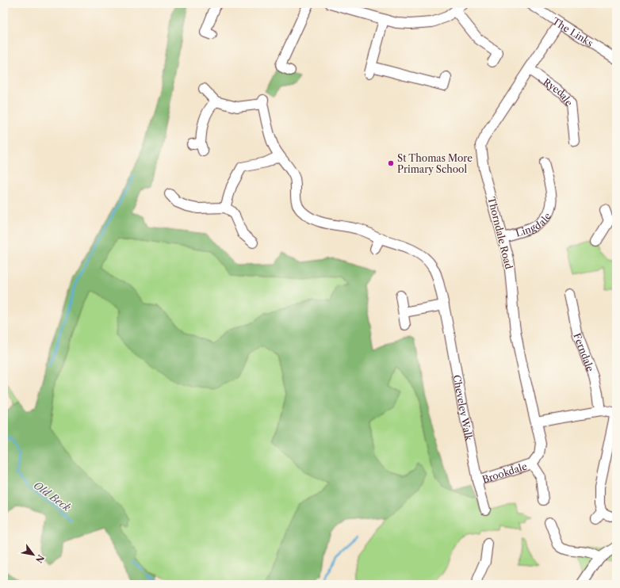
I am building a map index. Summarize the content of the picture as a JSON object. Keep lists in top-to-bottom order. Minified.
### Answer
{"streets":{"street":["The Links","Ryedale","Lingdale","Thorndale Road","Ferndale","Cheveley Walk","Brookdale"]},"crossings":[["The Links","Thorndale Road"],["Ryedale","Thorndale Road"],["Lingdale","Thorndale Road"],["Thorndale Road","Brookdale"],["Cheveley Walk","Brookdale"]],"water":["Old Beck"],"places":["St Thomas More Primary School"],"north":"bottom right"}
